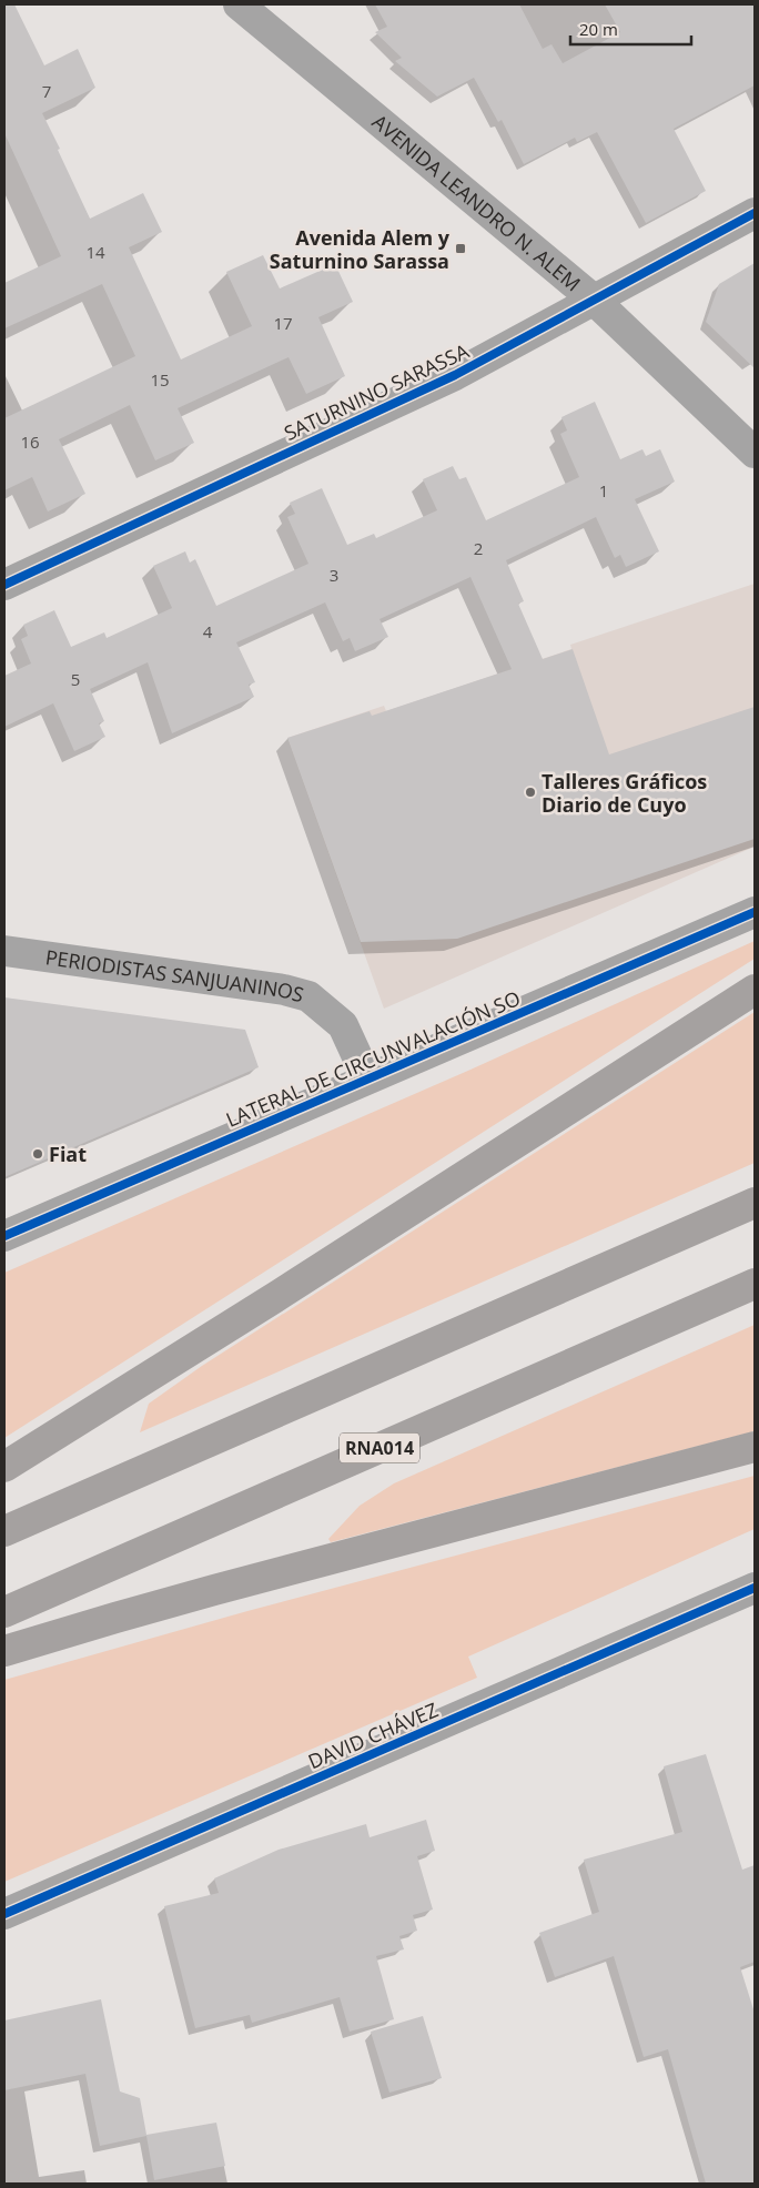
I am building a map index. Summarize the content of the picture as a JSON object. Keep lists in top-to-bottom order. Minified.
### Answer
{"streets":{"highway":["RNA014"],"street":["AVENIDA LEANDRO N. ALEM","SATURNINO SARASSA","PERIODISTAS SANJUANINOS","LATERAL DE CIRCUNVALACIÓN SO","DAVID CHÁVEZ"]},"crossings":[["AVENIDA LEANDRO N. ALEM","SATURNINO SARASSA"],["PERIODISTAS SANJUANINOS","LATERAL DE CIRCUNVALACIÓN SO"]],"places":{"transit":["Avenida Alem y Saturnino Sarassa"],"other":["Talleres Gráficos Diario de Cuyo","Fiat"]},"house_numbers":["7","14","17","15","16","1","2","3","4","5"],"scale_bar":"20 m"}
